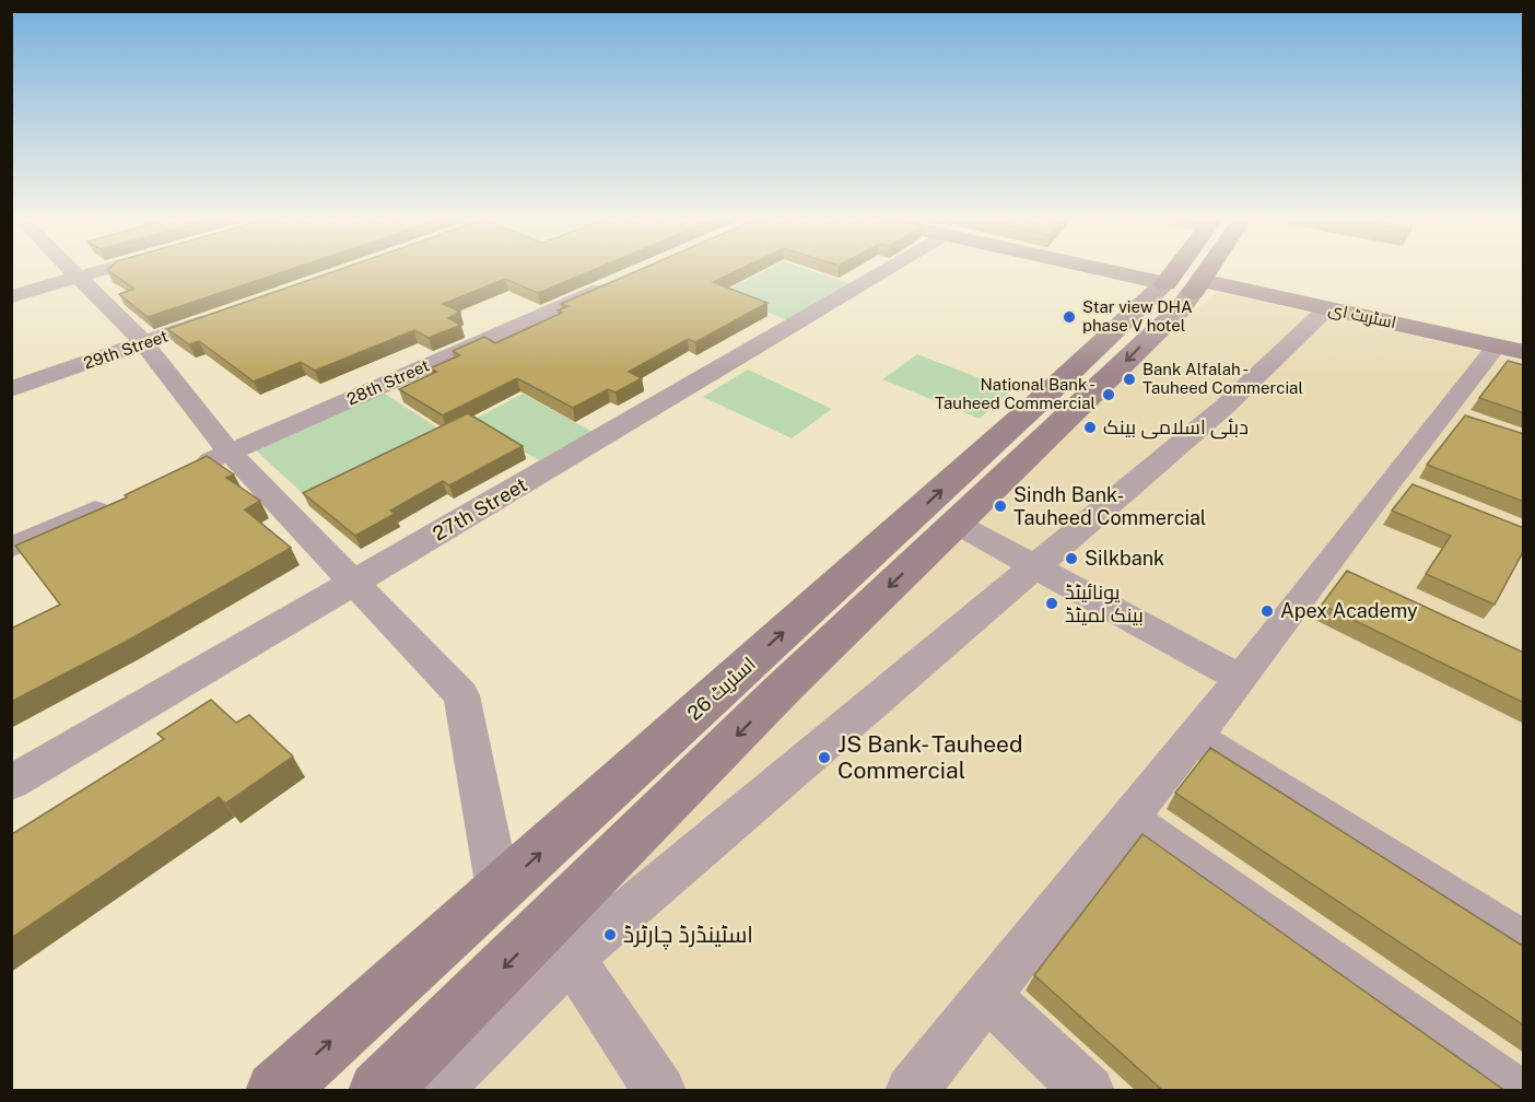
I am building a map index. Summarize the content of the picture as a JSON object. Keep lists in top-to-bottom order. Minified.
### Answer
{"streets":{"main road":["اسٹریٹ ای","اسٹریٹ 26"],"street":["29th Street","28th Street","27th Street"]},"crossings":[["اسٹریٹ ای","اسٹریٹ 26"]],"places":["Star view DHA phase V hotel","Bank Alfalah - Tauheed Commercial","National Bank - Tauheed Commercial","دبئی اسلامی بینک","Sindh Bank- Tauheed Commercial","Silkbank","یونائیٹڈ بینک لمیٹڈ","Apex Academy","JS Bank- Tauheed Commercial","اسٹینڈرڈ چارٹرڈ"]}
